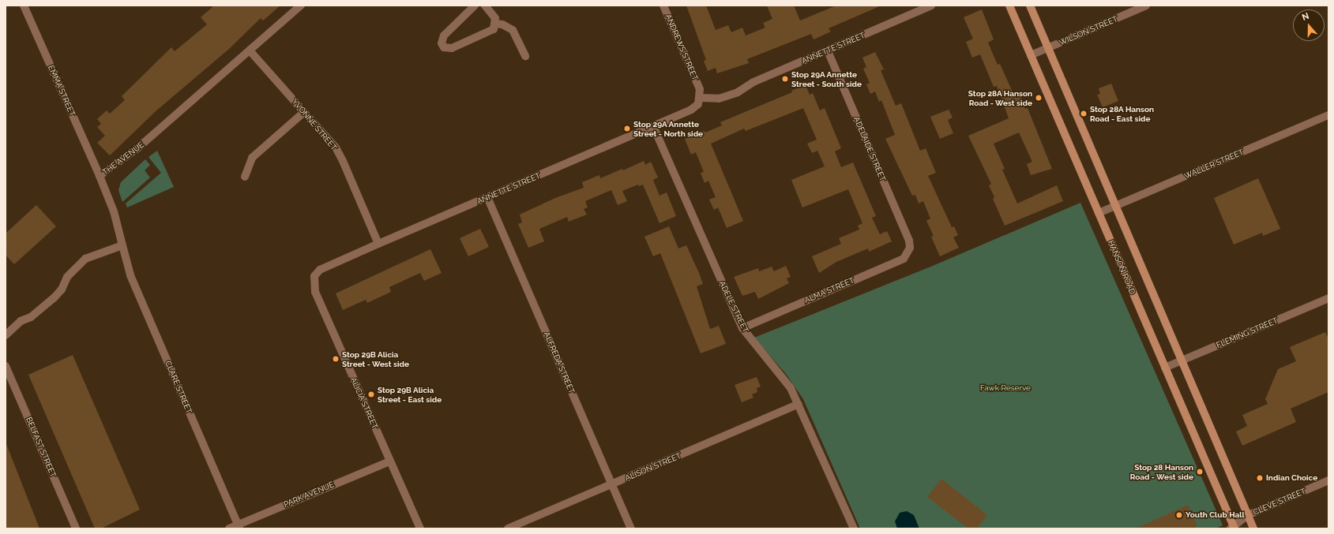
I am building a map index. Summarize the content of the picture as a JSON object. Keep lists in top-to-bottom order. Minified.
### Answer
{"streets":{"main road":["HANSON ROAD"],"street":["WILSON STREET","ANDREWS STREET","ANNETTE STREET","EMMA STREET","YVONNE STREET","ADELAIDE STREET","THE AVENUE","WALLER STREET","ALMA STREET","ADELE STREET","FLEMING STREET","ALFREDA STREET","CLARE STREET","ALICIA STREET","BELFAST STREET","ALISON STREET","PARK AVENUE","CLEVE STREET"]},"crossings":[["WILSON STREET","HANSON ROAD"],["ANDREWS STREET","ANNETTE STREET"],["ANNETTE STREET","YVONNE STREET"],["ANNETTE STREET","ADELAIDE STREET"],["ANNETTE STREET","ADELE STREET"],["ANNETTE STREET","ALFREDA STREET"],["ANNETTE STREET","ALICIA STREET"],["EMMA STREET","THE AVENUE"],["YVONNE STREET","THE AVENUE"],["ADELAIDE STREET","ALMA STREET"],["THE AVENUE","CLARE STREET"],["WALLER STREET","HANSON ROAD"],["HANSON ROAD","FLEMING STREET"],["HANSON ROAD","CLEVE STREET"],["ALMA STREET","ADELE STREET"],["ADELE STREET","ALISON STREET"],["ALFREDA STREET","ALISON STREET"],["CLARE STREET","PARK AVENUE"],["ALICIA STREET","PARK AVENUE"]],"parks":["Fawk Reserve"],"places":["Stop 29A Annette Street - South side","Stop 28A Hanson Road - West side","Stop 28A Hanson Road - East side","Stop 29A Annette Street - North side","Stop 29B Alicia Street - West side","Stop 29B Alicia Street - East side","Stop 28 Hanson Road - West side","Indian Choice","Youth Club Hall"],"north":"top"}
